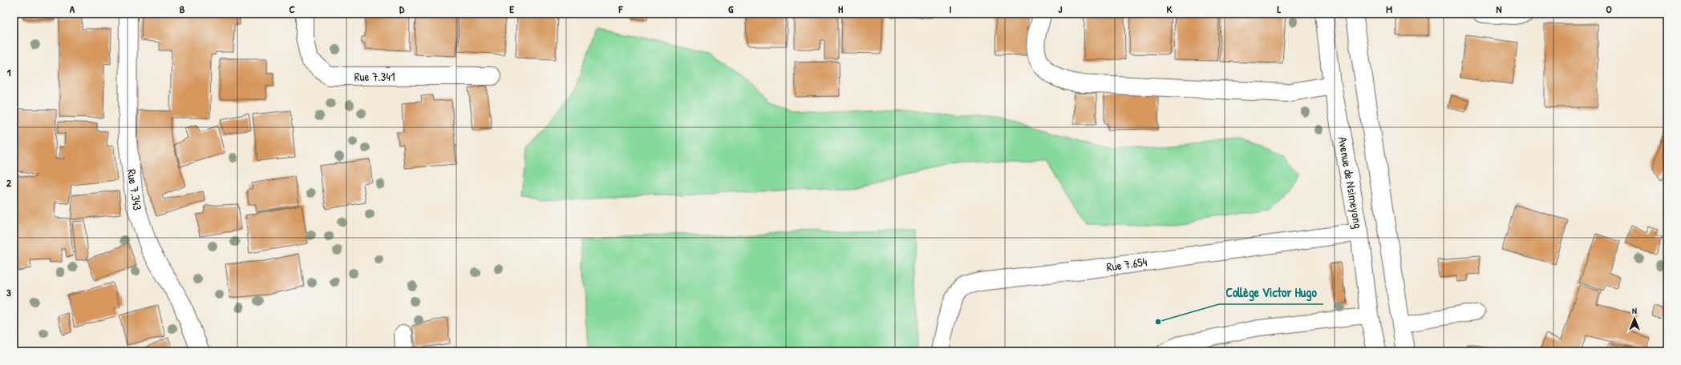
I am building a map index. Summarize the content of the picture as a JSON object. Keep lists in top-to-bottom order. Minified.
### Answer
{"streets":{"street":["Rue 7.341","Avenue de Nsimeyong","Rue 7.343","Rue 7.654"]},"crossings":[["Avenue de Nsimeyong","Rue 7.654"]],"places":["Collège Victor Hugo"],"north":"top","grid":{"columns":["A","B","C","D","E","F","G","H","I","J","K","L","M","N","O"],"rows":["1","2","3"]}}
